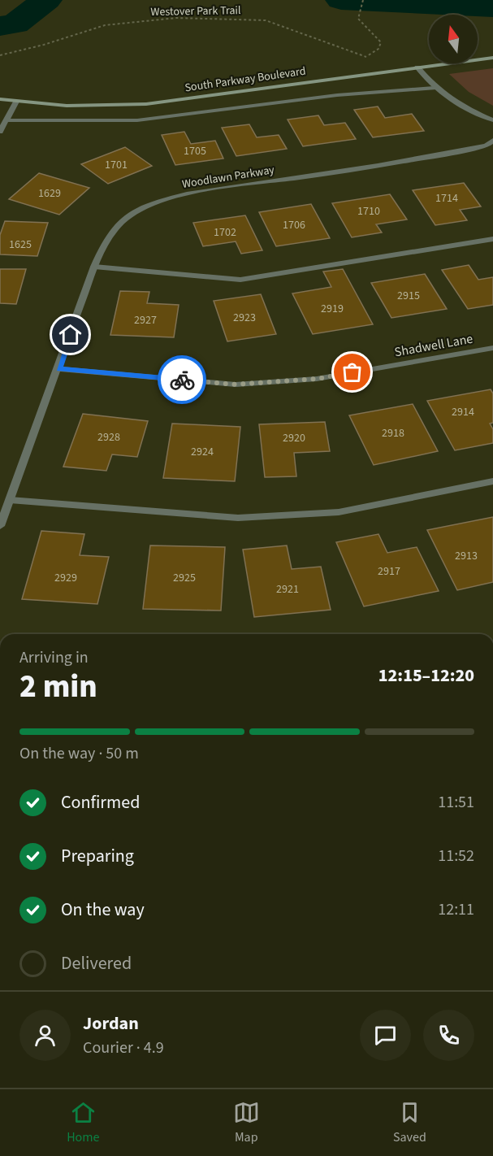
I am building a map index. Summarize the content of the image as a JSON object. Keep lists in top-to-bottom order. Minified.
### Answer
{"streets":{"street":["South Parkway Boulevard","Woodlawn Parkway","Shadwell Lane"],"path":["Westover Park Trail"]},"crossings":[["Woodlawn Parkway","Shadwell Lane"]],"house_numbers":["1705","1701","1629","1714","1710","1706","1702","1625","2915","2919","2923","2927","2914","2918","2928","2920","2924","2913","2917","2929","2925","2921"],"north":"top","page":{"heading":["2 min","Arriving in","12:15–12:20"],"panel":["Jordan","Courier · 4.9"],"bar":"On the way · 50 m","list":[["Confirmed","11:51"],["Preparing","11:52"],["On the way","12:11"],"Delivered"],"tabs":["Home","Map","Saved"]}}
